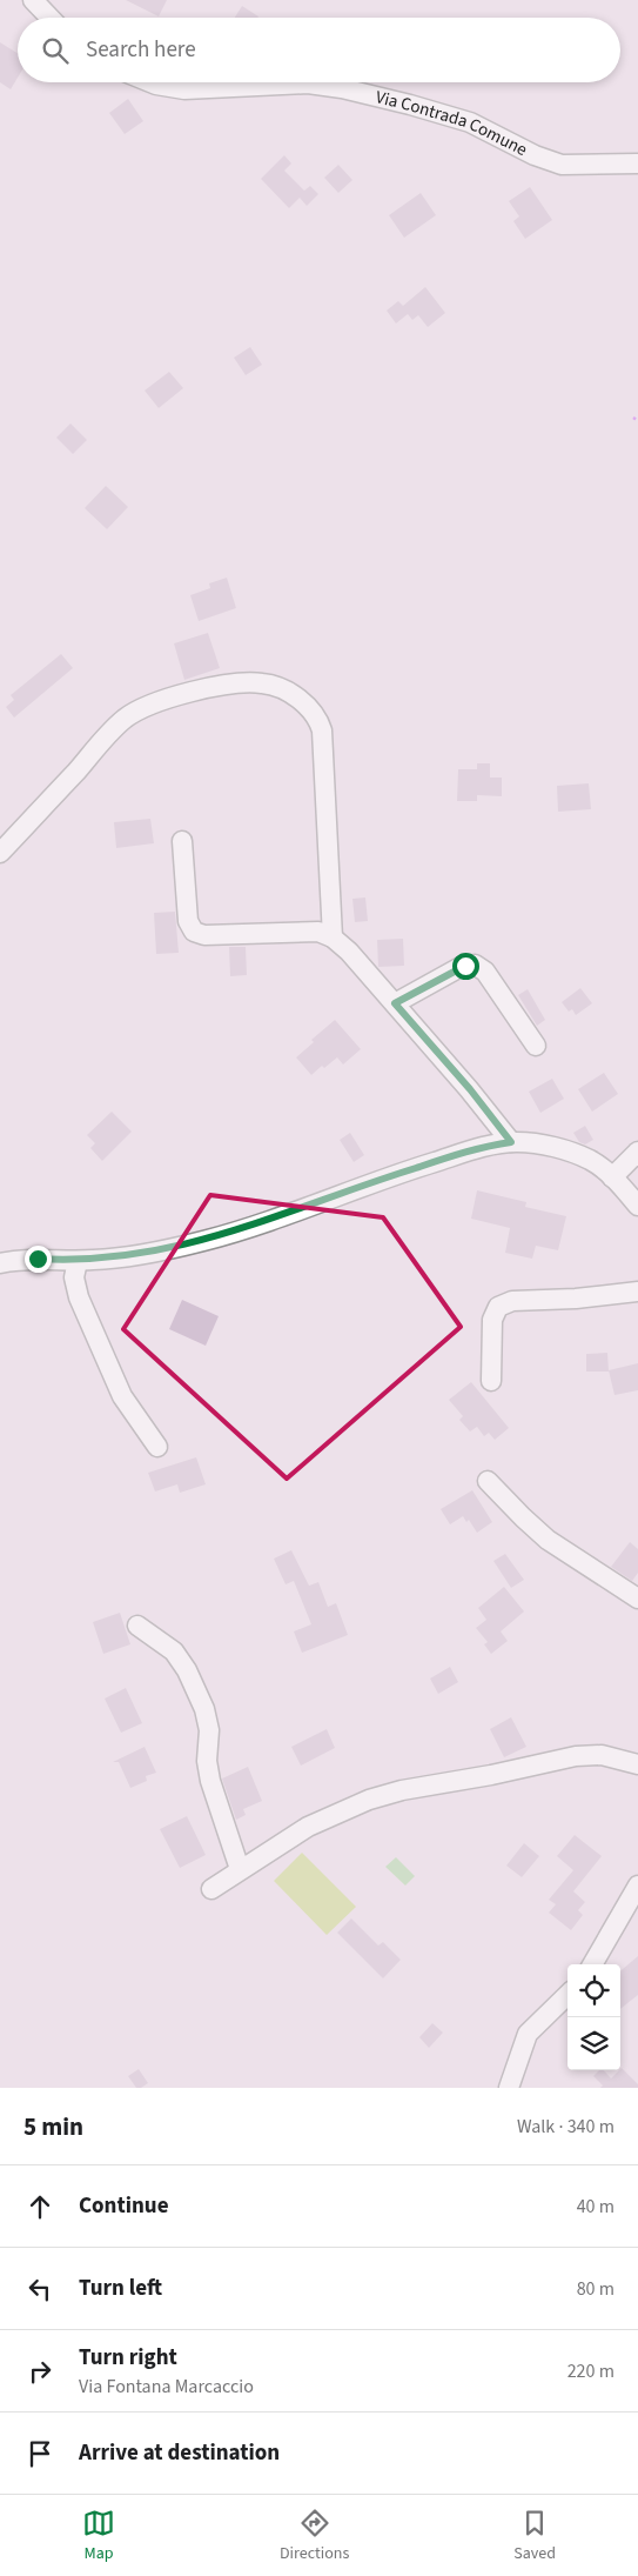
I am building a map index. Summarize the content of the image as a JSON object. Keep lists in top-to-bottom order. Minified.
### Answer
{"streets":{"street":["Via Contrada Comune"]},"page":{"search":"Search here","heading":["5 min","Walk · 340 m"],"list":[["Continue","40 m"],["Turn left","80 m"],["Turn right","Via Fontana Marcaccio","220 m"],"Arrive at destination"],"nav":["Map","Directions","Saved"]}}
